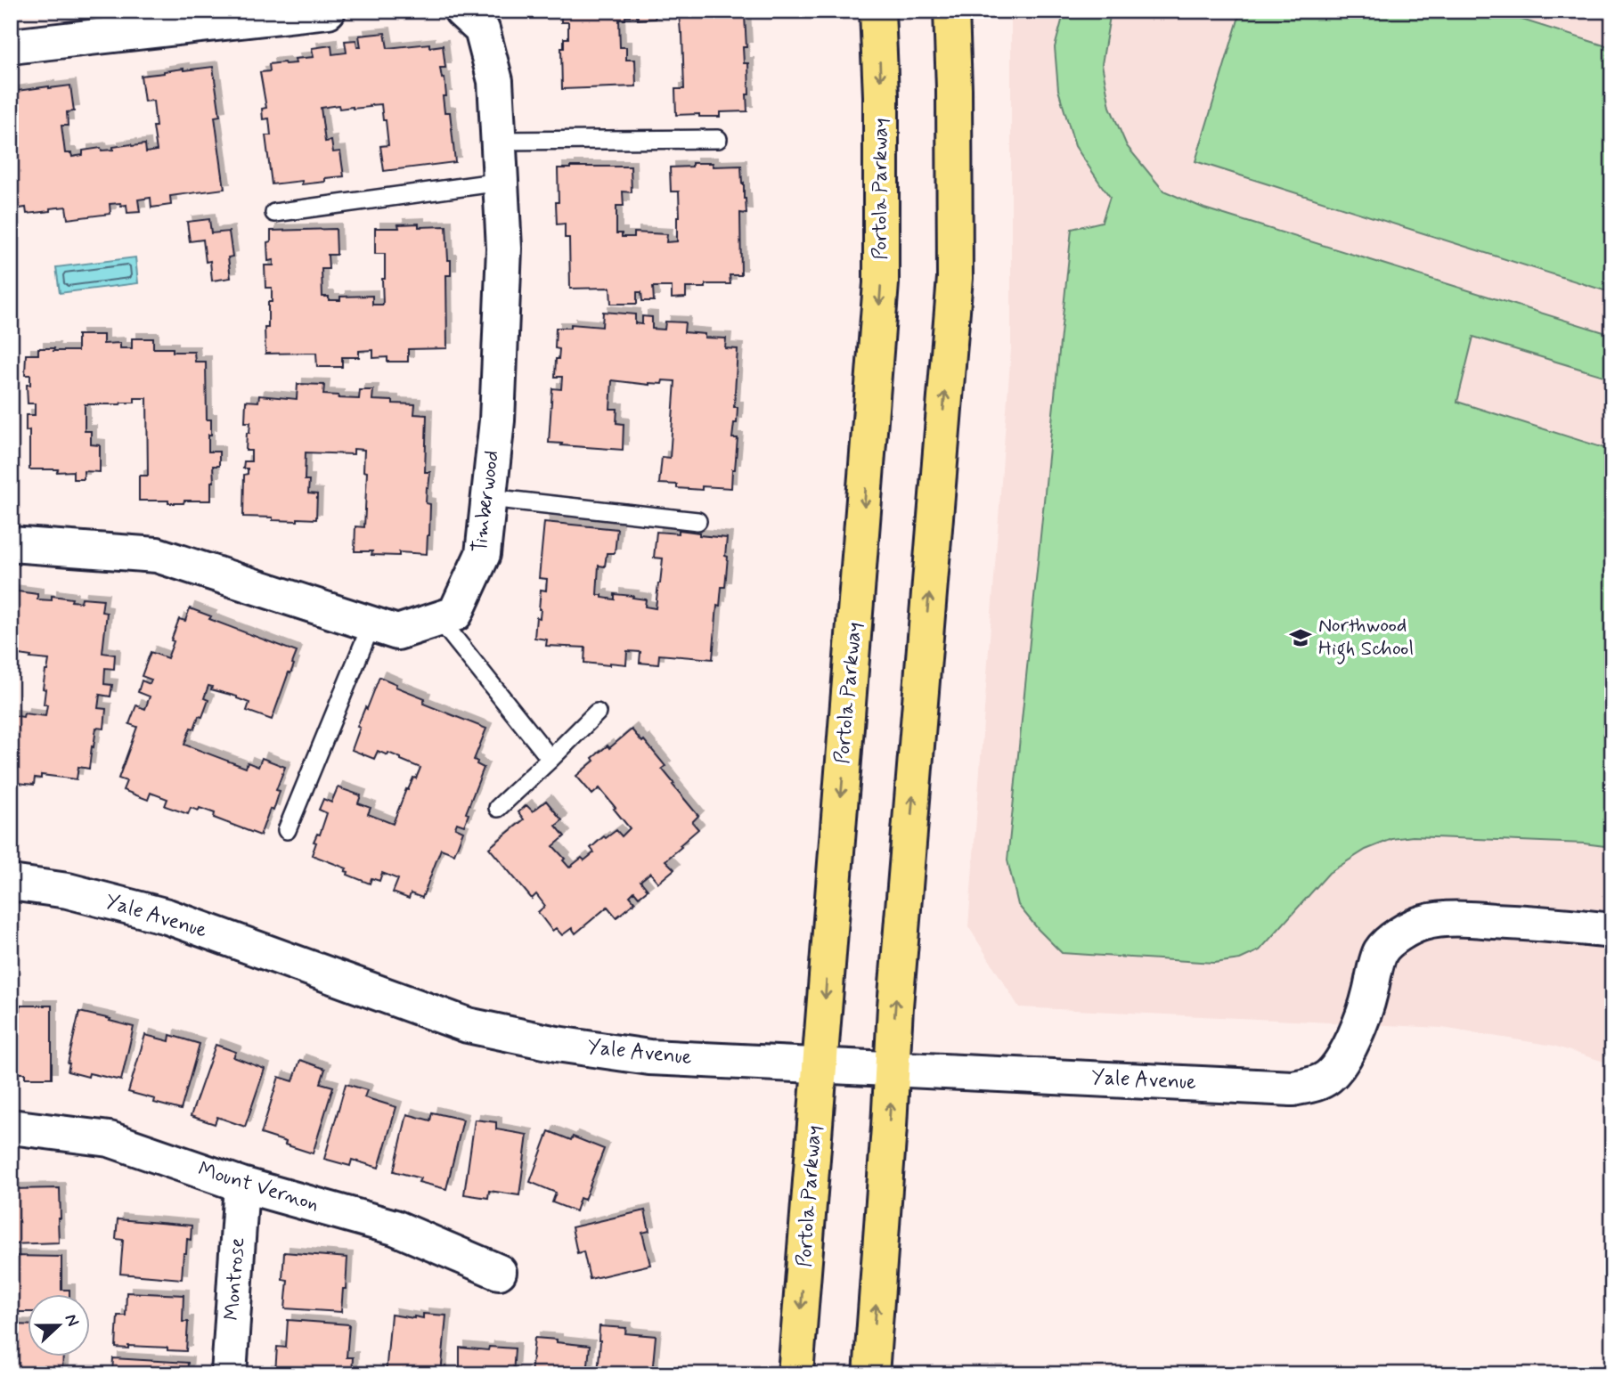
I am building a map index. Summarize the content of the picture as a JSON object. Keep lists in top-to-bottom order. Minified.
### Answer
{"streets":{"main road":["Portola Parkway"],"street":["Timberwood","Yale Avenue","Mount Vernon","Montrose"]},"crossings":[["Portola Parkway","Yale Avenue"],["Mount Vernon","Montrose"]],"places":{"school or university":["Northwood High School"]},"north":"right"}
